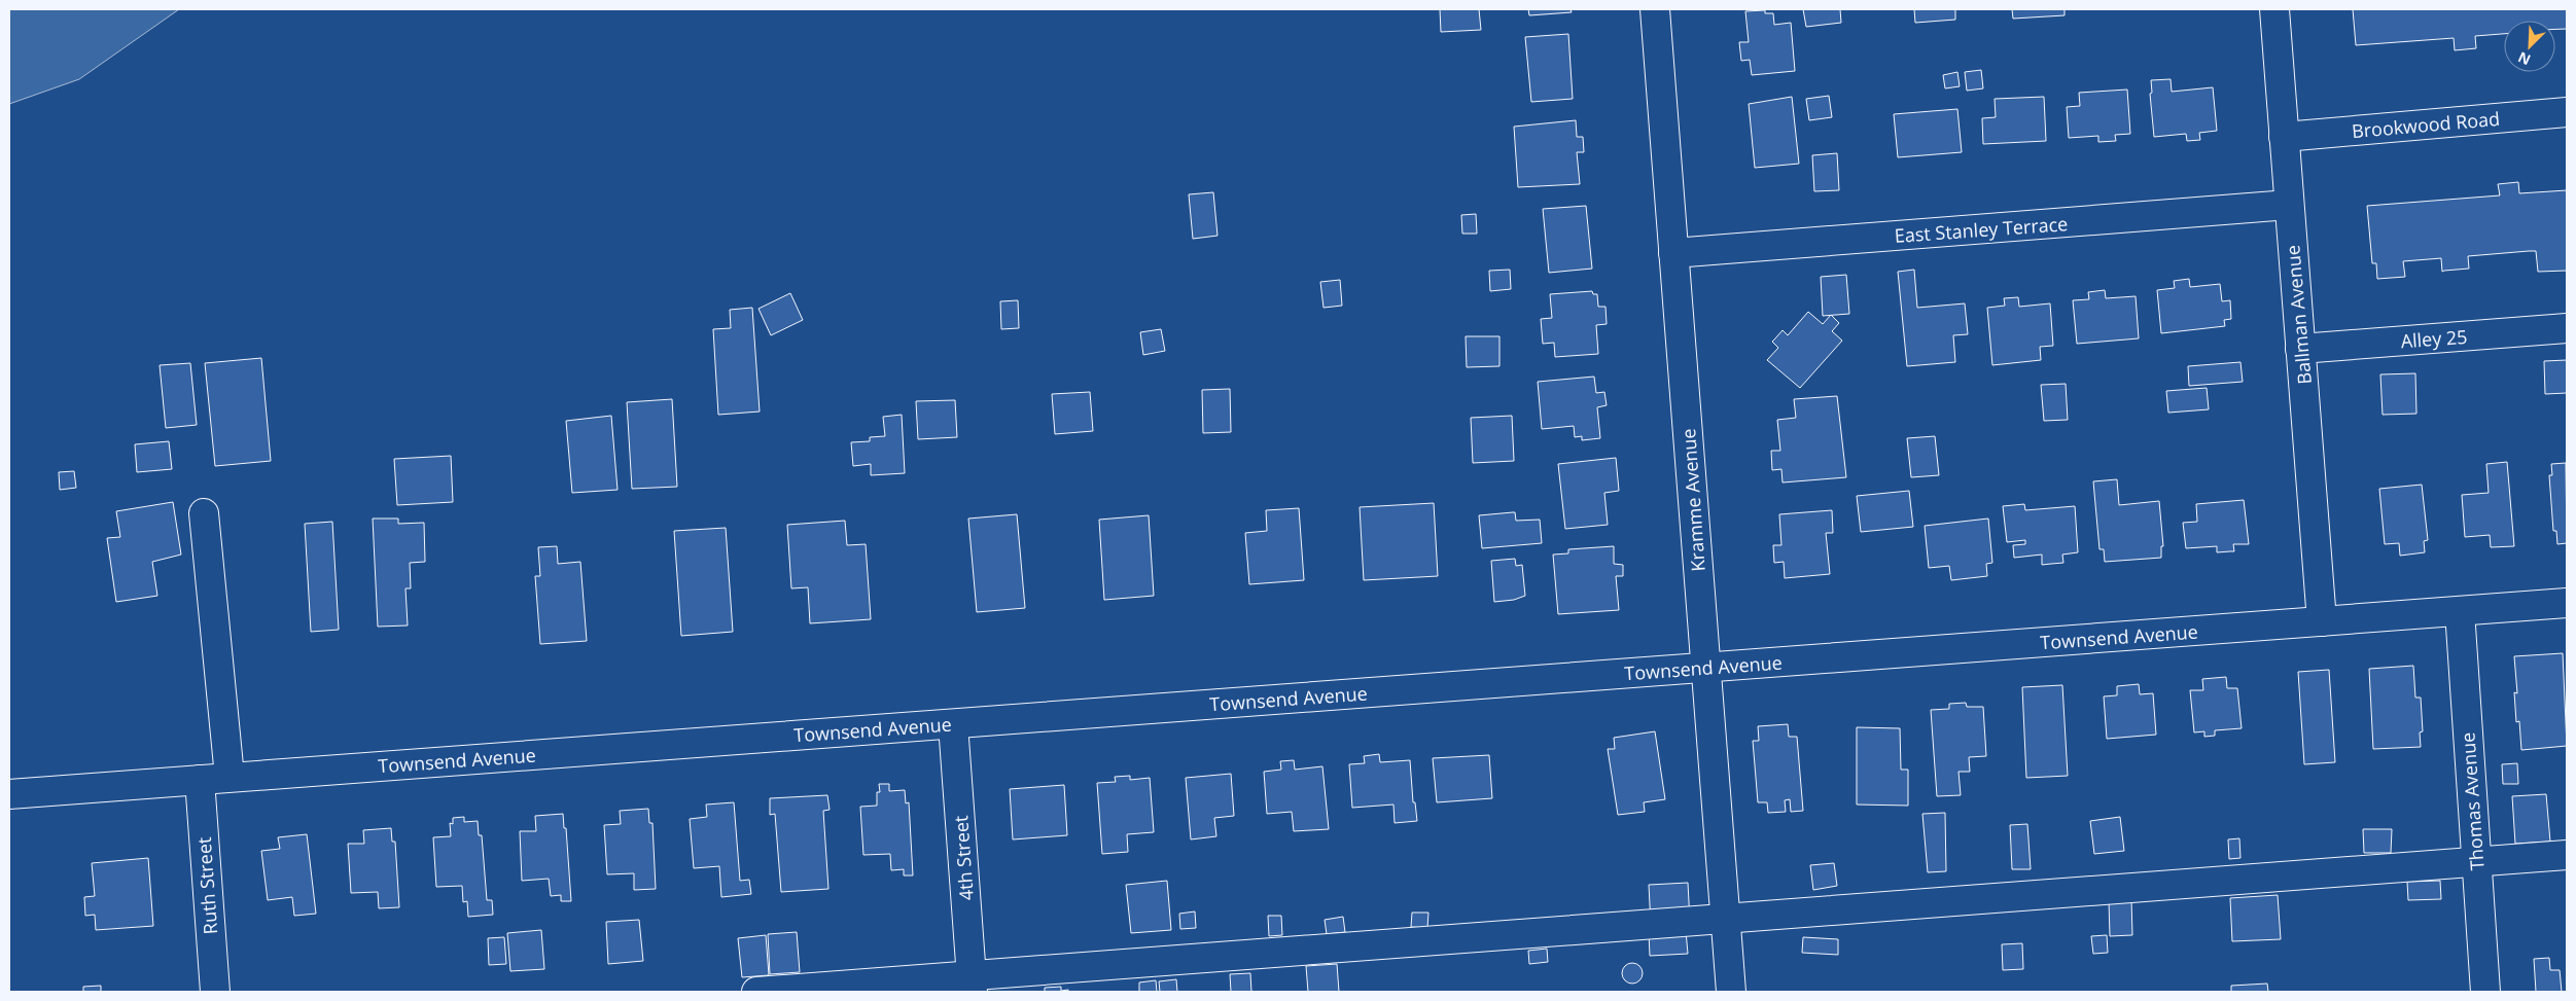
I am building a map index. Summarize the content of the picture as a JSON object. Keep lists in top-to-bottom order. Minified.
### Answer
{"streets":{"street":["Brookwood Road","East Stanley Terrace","Ballman Avenue","Alley 25","Kramme Avenue","Townsend Avenue","Thomas Avenue","4th Street","Ruth Street"]},"crossings":[["Brookwood Road","Ballman Avenue"],["East Stanley Terrace","Ballman Avenue"],["East Stanley Terrace","Kramme Avenue"],["Ballman Avenue","Alley 25"],["Ballman Avenue","Townsend Avenue"],["Kramme Avenue","Townsend Avenue"],["Townsend Avenue","Thomas Avenue"],["Townsend Avenue","4th Street"],["Townsend Avenue","Ruth Street"]],"north":"bottom left"}
